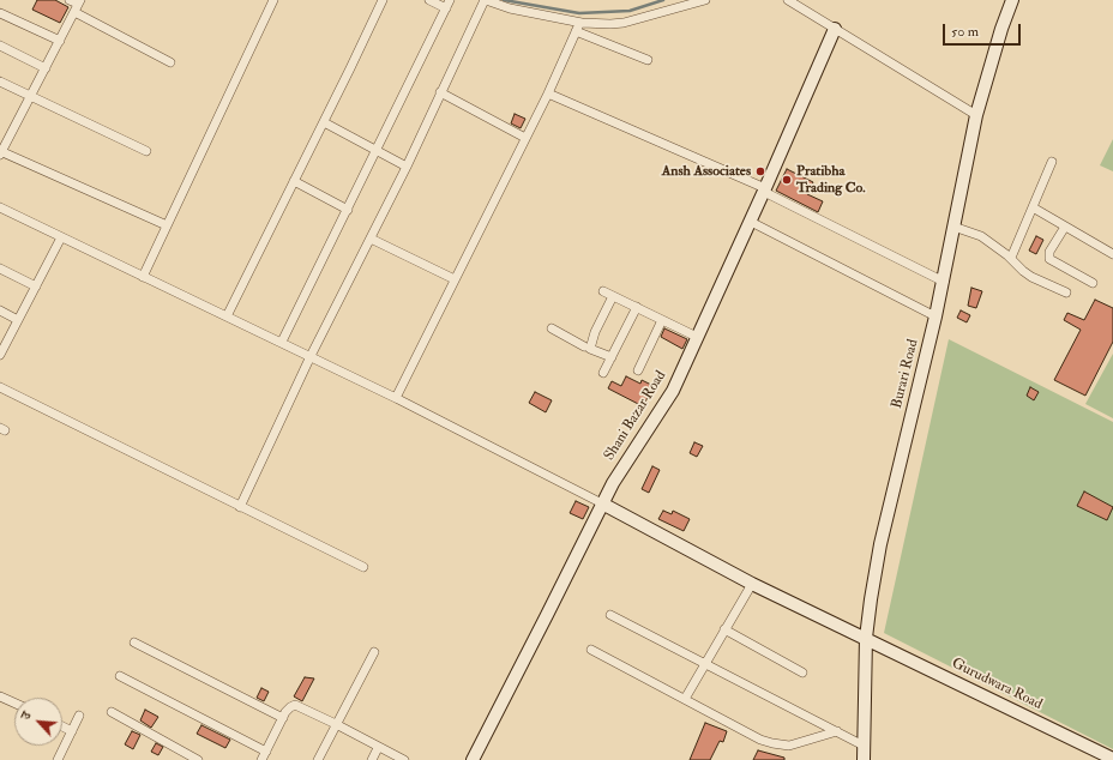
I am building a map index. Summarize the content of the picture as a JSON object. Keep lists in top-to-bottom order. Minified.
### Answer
{"streets":{"street":["Burari Road","Shani Bazar Road","Gurudwara Road"]},"crossings":[["Burari Road","Gurudwara Road"],["Shani Bazar Road","Gurudwara Road"]],"places":["Ansh Associates","Pratibha Trading Co."],"scale_bar":"50 m","north":"top left"}
